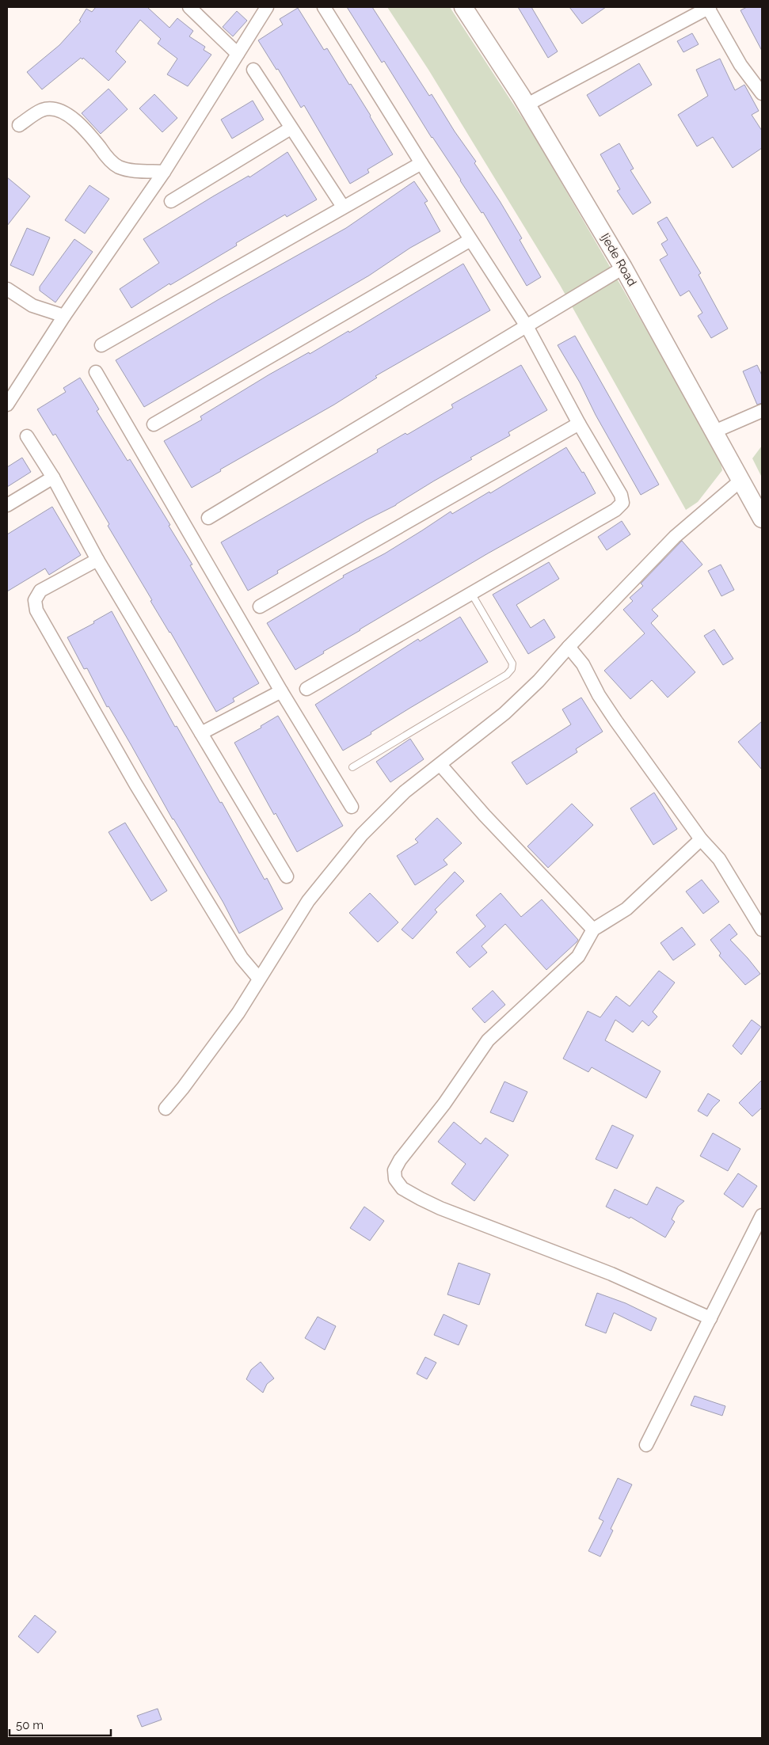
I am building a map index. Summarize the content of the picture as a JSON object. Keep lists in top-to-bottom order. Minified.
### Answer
{"streets":{"main road":["Ijede Road"]},"scale_bar":"50 m"}
